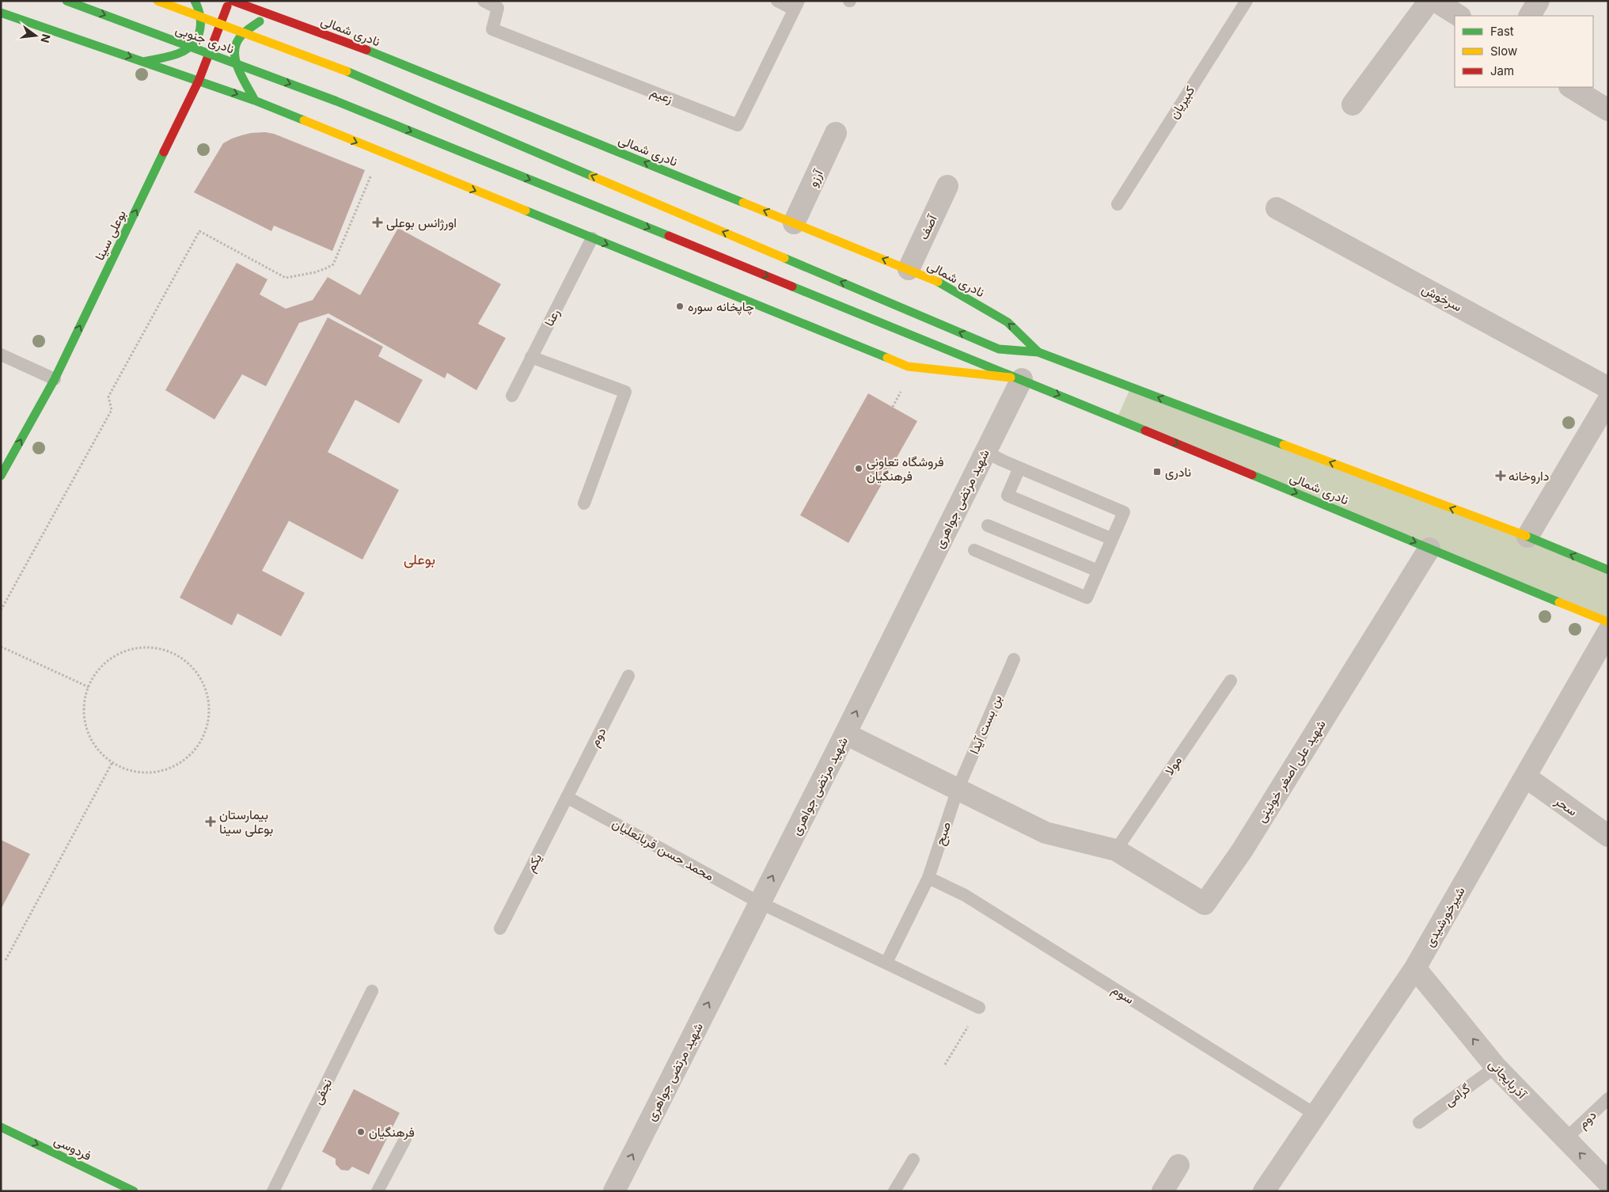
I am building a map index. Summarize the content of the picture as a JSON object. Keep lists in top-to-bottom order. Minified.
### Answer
{"streets":{"main road":["نادری شمالی","نادری جنوبی","بوعلی سینا","فردوسی"],"street":["آرزو","آصف","سرخوش","شهید مرتضی جواهری","شهید علی اصغر خوئینی","سحر","شیرخورشیدی","آذربایجانی"],"lane":["زعیم","کبیریان","رعنا","بن بست آیدا","دوم","مولا","صبح","محمد حسن قربانعلیان","یکم","سوم","نجفی","گرامی"]},"crossings":[["نادری شمالی","نادری جنوبی"],["نادری شمالی","آرزو"],["نادری شمالی","آصف"],["نادری شمالی","بوعلی سینا"],["نادری شمالی","رعنا"],["نادری شمالی","شهید مرتضی جواهری"],["نادری شمالی","شهید علی اصغر خوئینی"],["شهید مرتضی جواهری","محمد حسن قربانعلیان"],["بن بست آیدا","صبح"],["دوم","محمد حسن قربانعلیان"],["دوم","یکم"],["دوم","آذربایجانی"],["مولا","شهید علی اصغر خوئینی"],["سحر","شیرخورشیدی"],["صبح","محمد حسن قربانعلیان"],["صبح","سوم"],["محمد حسن قربانعلیان","یکم"],["شیرخورشیدی","سوم"],["شیرخورشیدی","آذربایجانی"],["آذربایجانی","گرامی"]],"one_way":["بوعلی سینا","شهید مرتضی جواهری","آذربایجانی","فردوسی"],"districts":["بوعلی"],"places":{"health":["اورژانس بوعلی","داروخانه","بیمارستان بوعلی سینا"],"other":["چاپخانه سوره","فروشگاه تعاونی فرهنگیان","فرهنگیان"],"transit":["نادری"]},"legend":["Fast","Slow","Jam"],"north":"right"}
